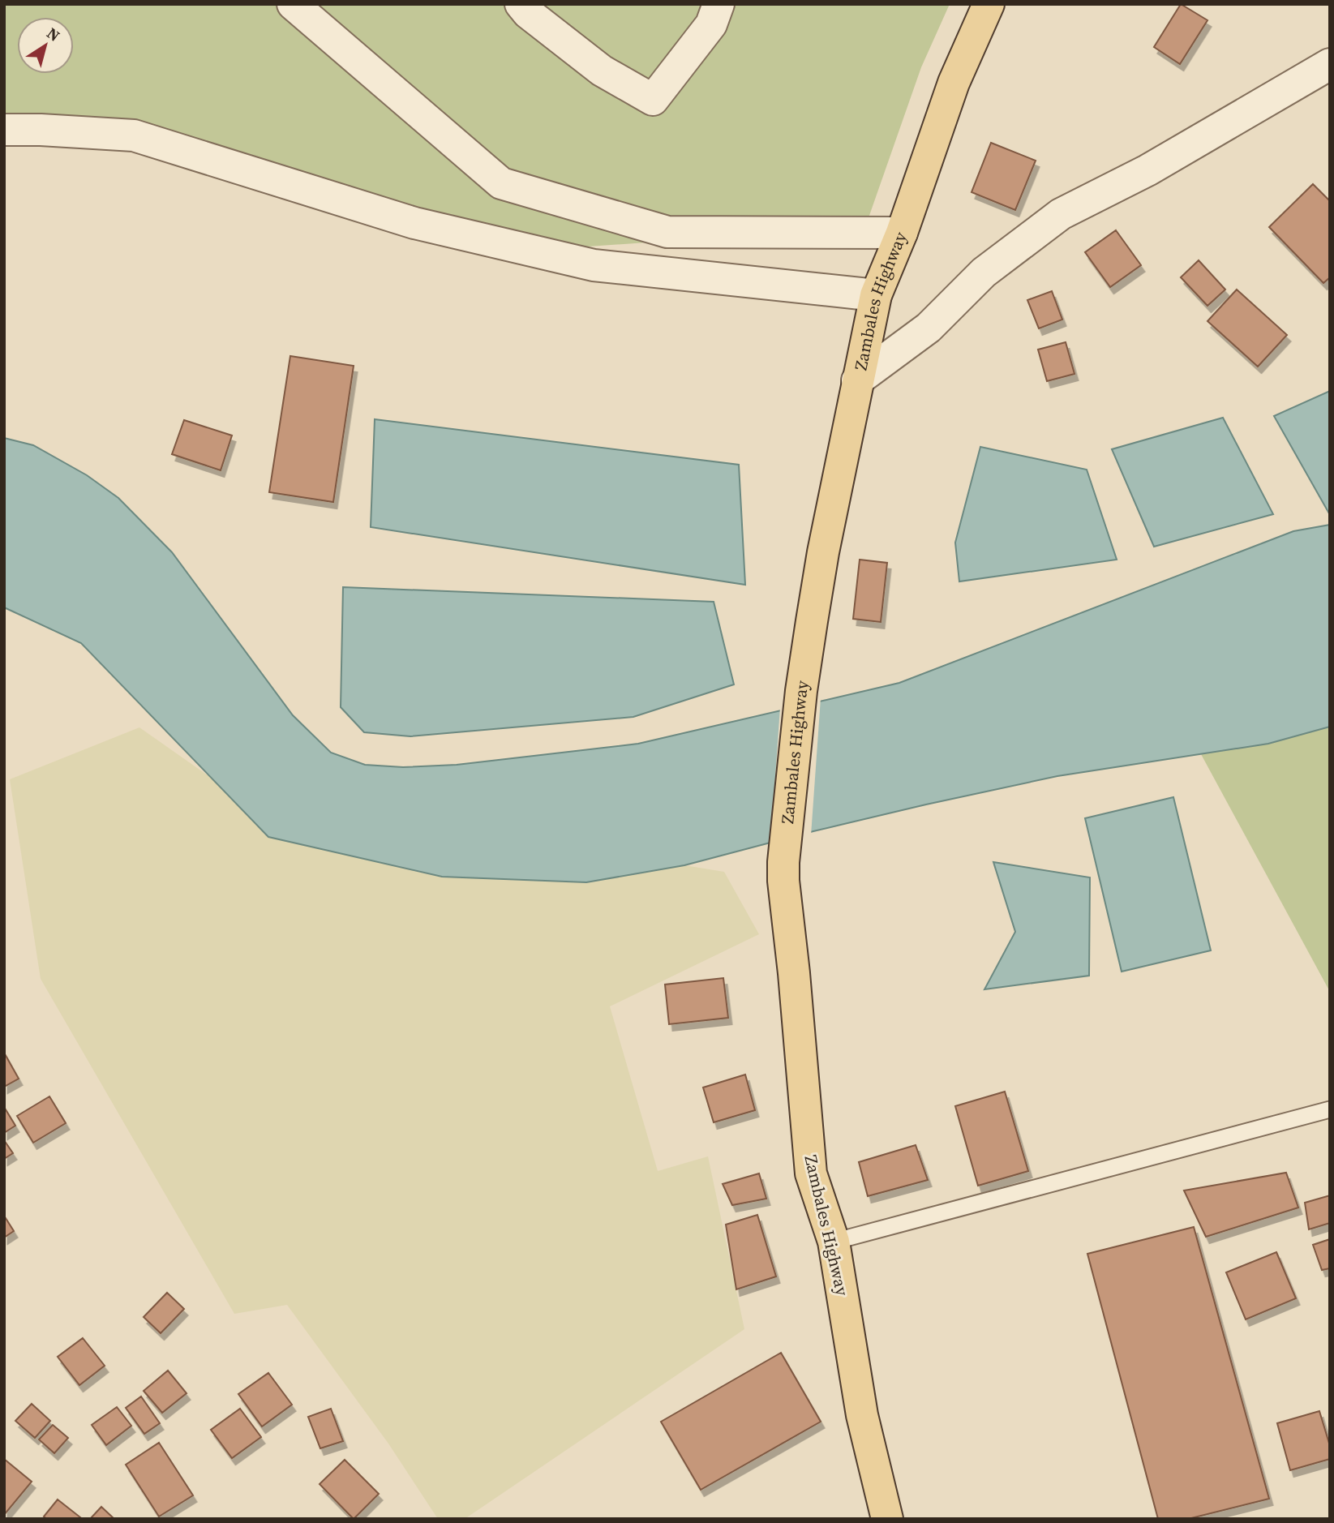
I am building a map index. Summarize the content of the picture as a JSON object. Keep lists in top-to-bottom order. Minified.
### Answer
{"streets":{"main road":["Zambales Highway"]},"north":"top right"}
